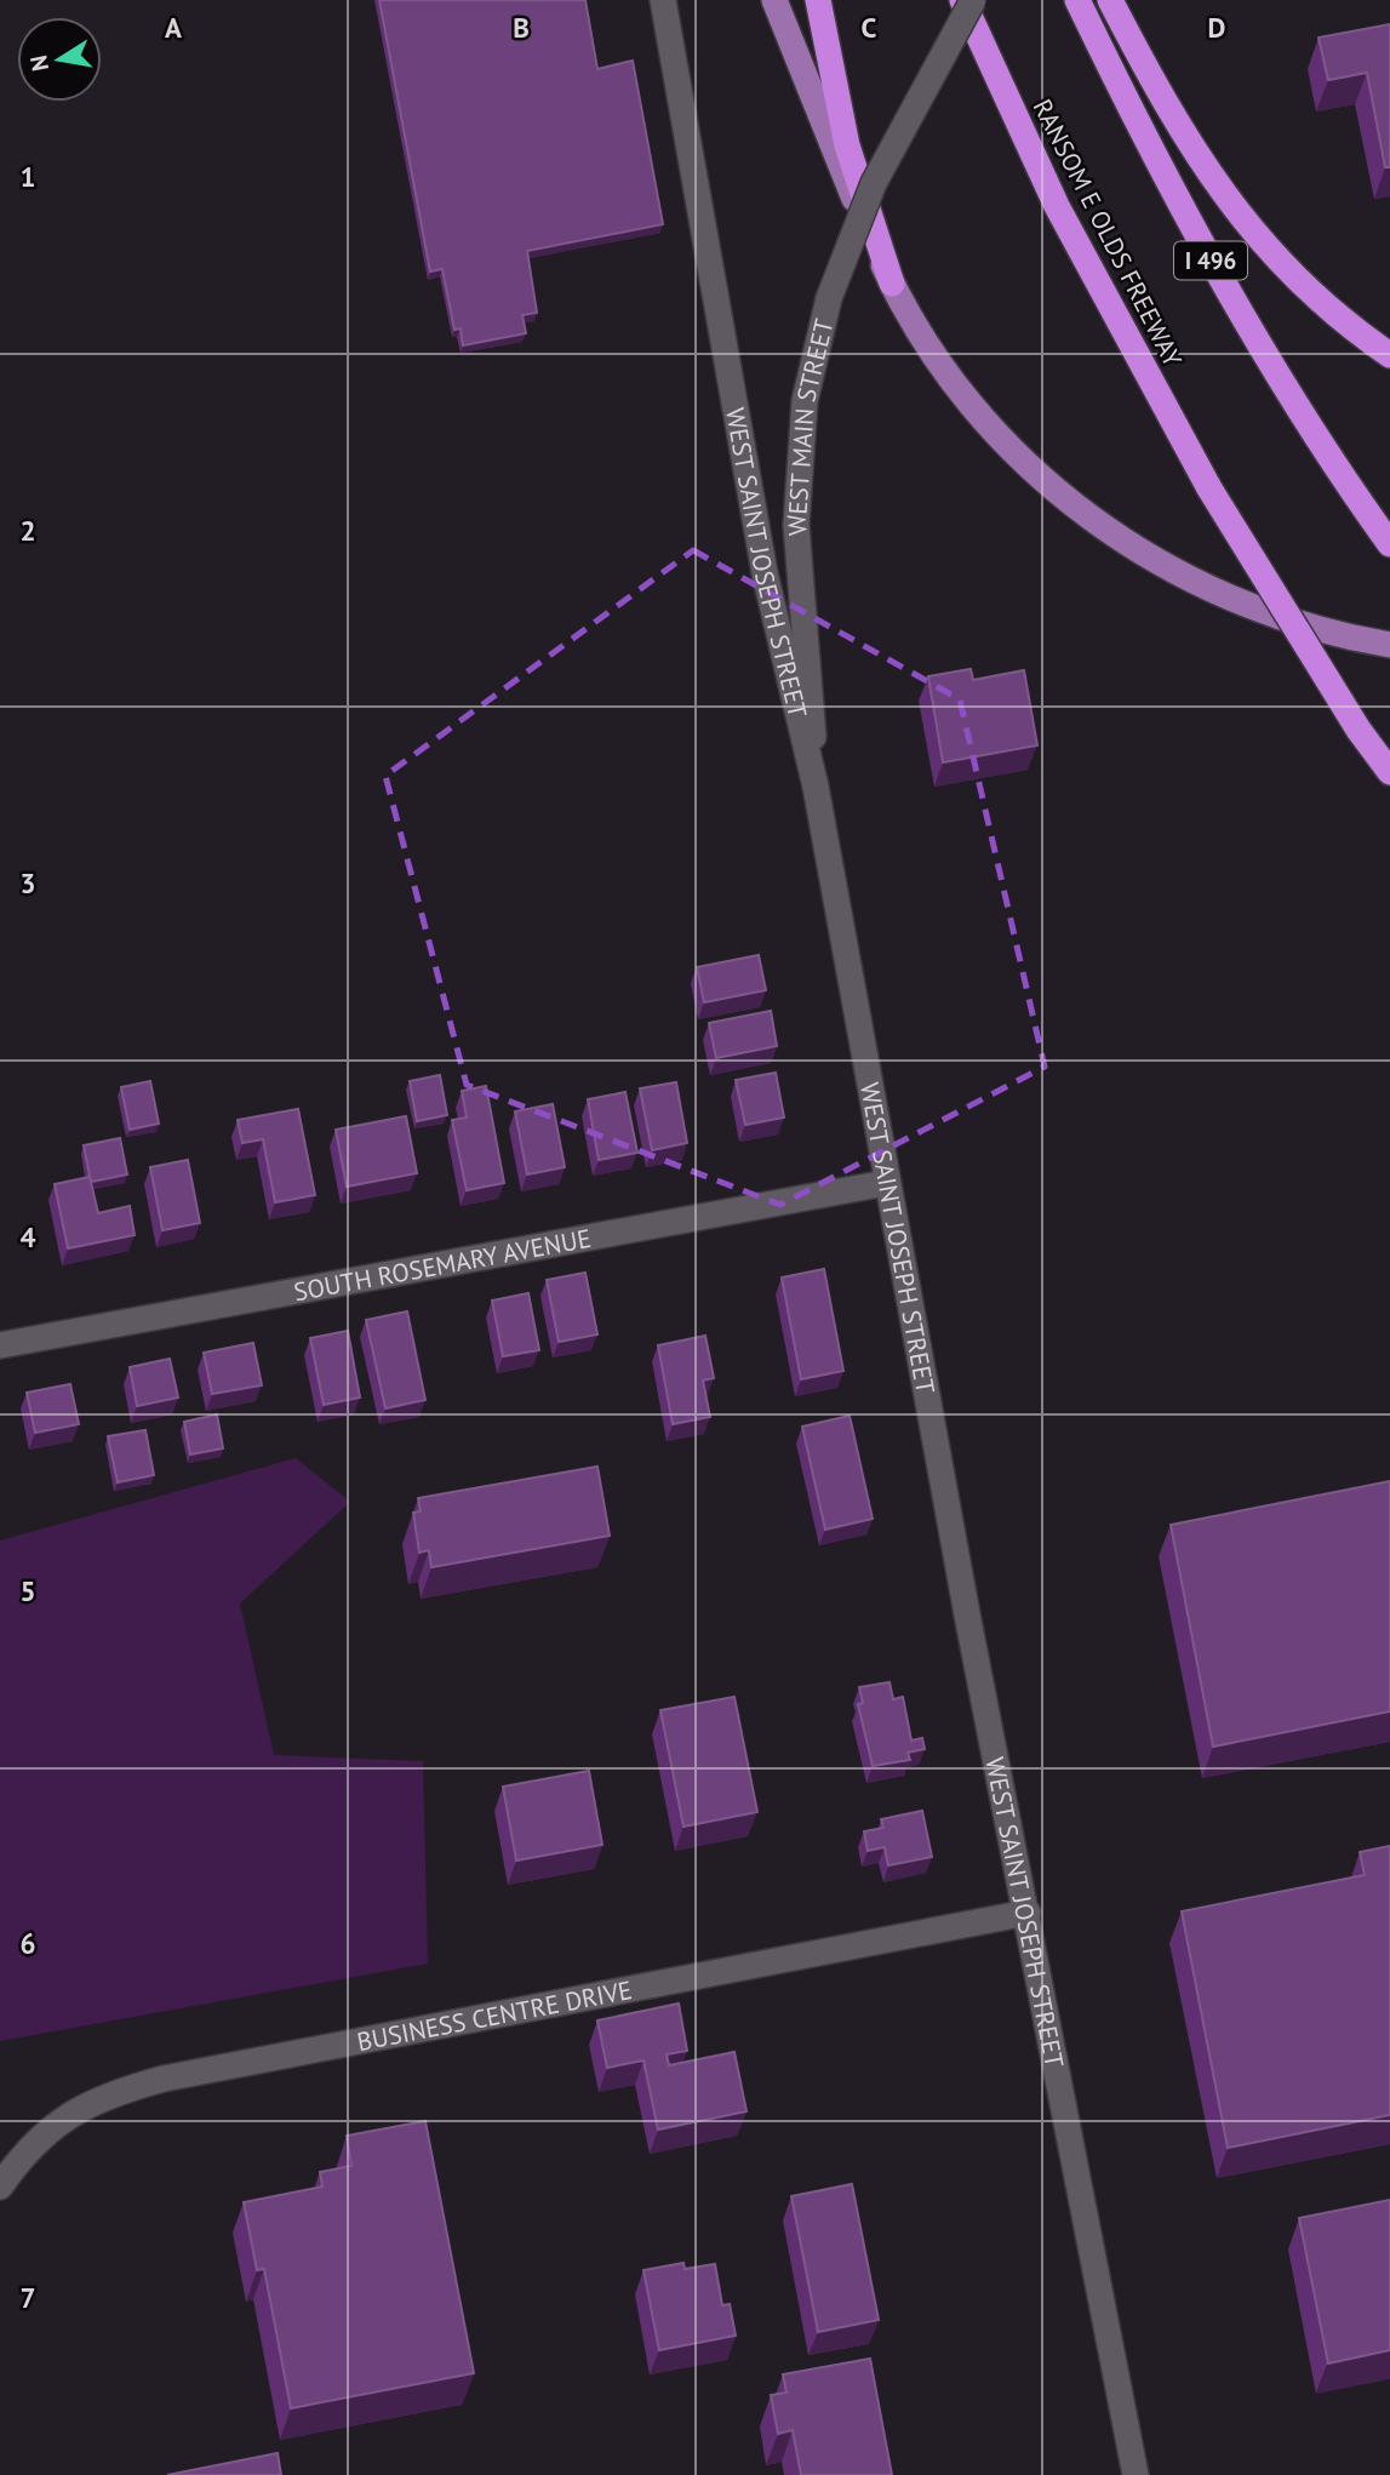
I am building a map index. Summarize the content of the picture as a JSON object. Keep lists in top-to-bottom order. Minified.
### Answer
{"streets":{"highway":["RANSOM E OLDS FREEWAY","I 496"],"street":["WEST MAIN STREET","WEST SAINT JOSEPH STREET","SOUTH ROSEMARY AVENUE","BUSINESS CENTRE DRIVE"]},"crossings":[["WEST MAIN STREET","WEST SAINT JOSEPH STREET"],["WEST SAINT JOSEPH STREET","SOUTH ROSEMARY AVENUE"],["WEST SAINT JOSEPH STREET","BUSINESS CENTRE DRIVE"]],"north":"left","grid":{"columns":["A","B","C","D"],"rows":["1","2","3","4","5","6","7"]}}
